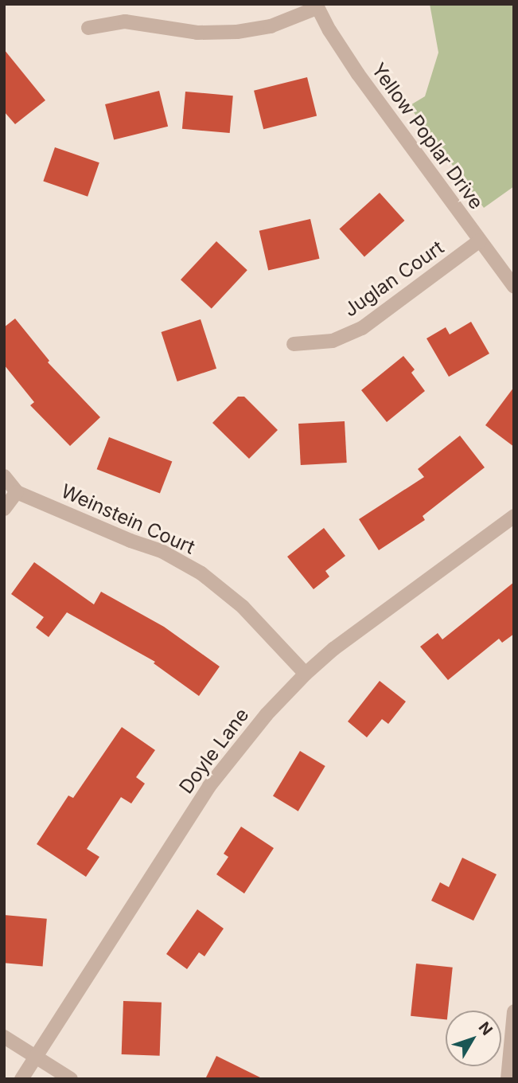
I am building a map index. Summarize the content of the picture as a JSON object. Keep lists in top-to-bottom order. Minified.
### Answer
{"streets":{"street":["Yellow Poplar Drive","Juglan Court","Weinstein Court","Doyle Lane"]},"crossings":[["Yellow Poplar Drive","Juglan Court"],["Weinstein Court","Doyle Lane"]],"north":"top right"}
